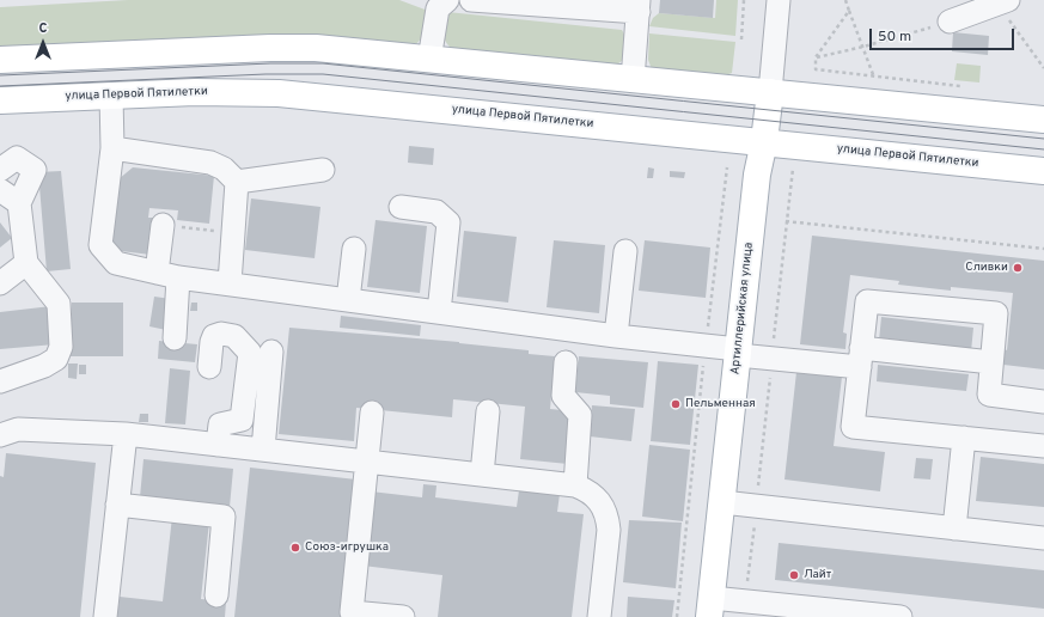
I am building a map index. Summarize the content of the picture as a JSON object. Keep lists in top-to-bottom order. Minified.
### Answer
{"streets":{"main road":["улица Первой Пятилетки","Артиллерийская улица"]},"crossings":[["улица Первой Пятилетки","Артиллерийская улица"]],"places":["Сливки","Пельменная","Союз-игрушка","Лайт"],"scale_bar":"50 m","north":"top"}
